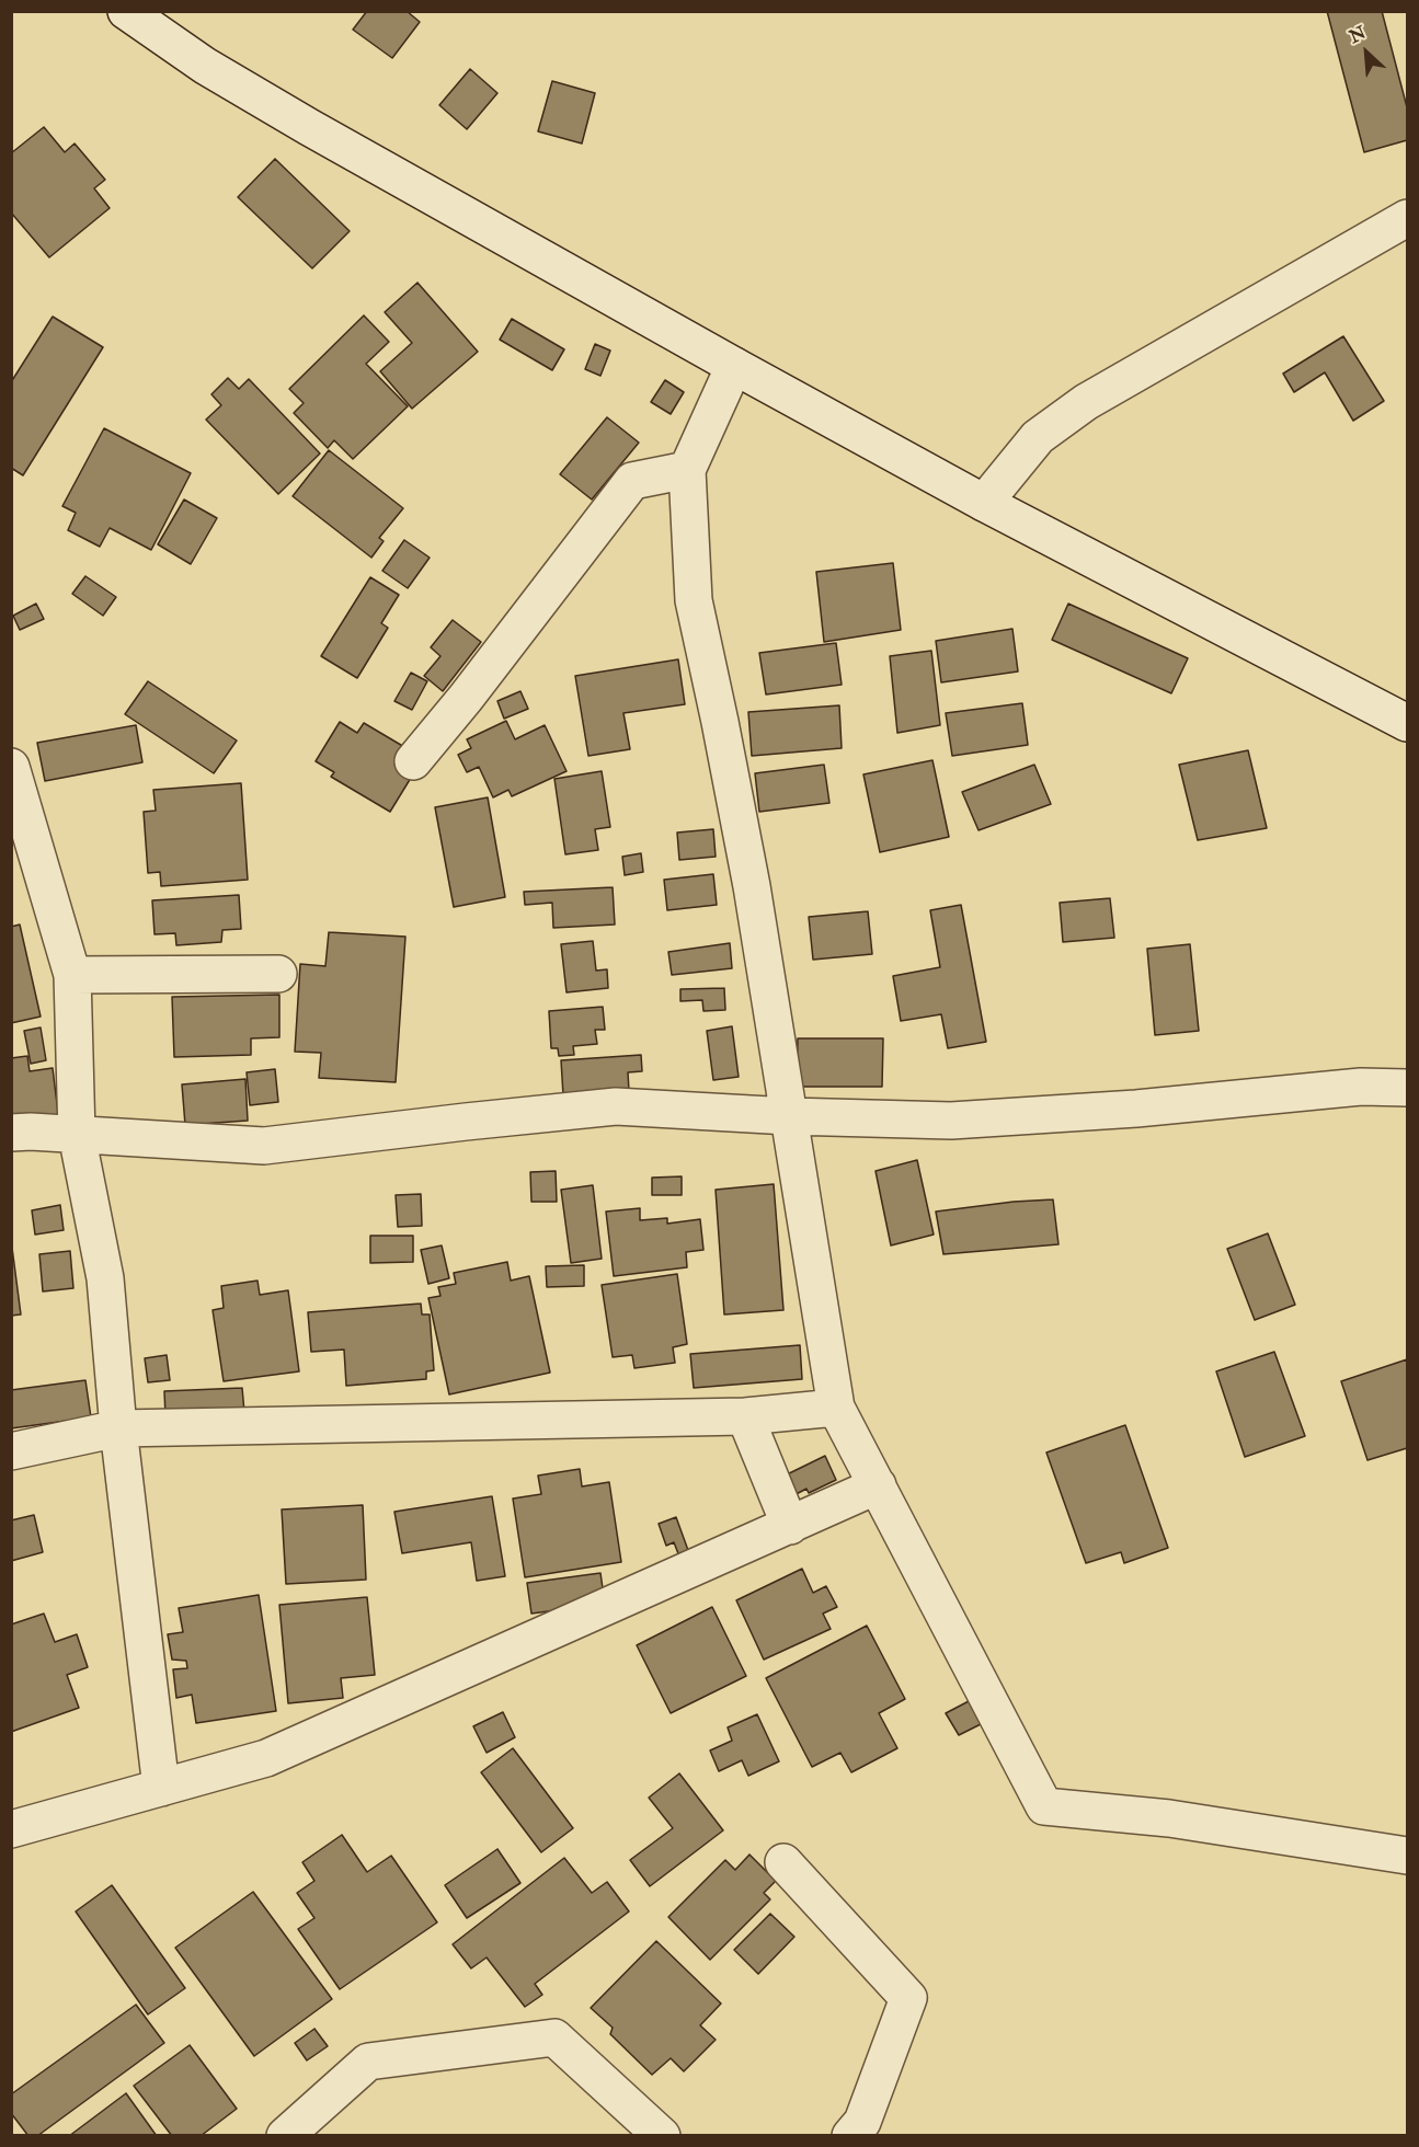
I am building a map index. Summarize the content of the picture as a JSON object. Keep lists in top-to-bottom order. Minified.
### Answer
{"north":"top left"}
